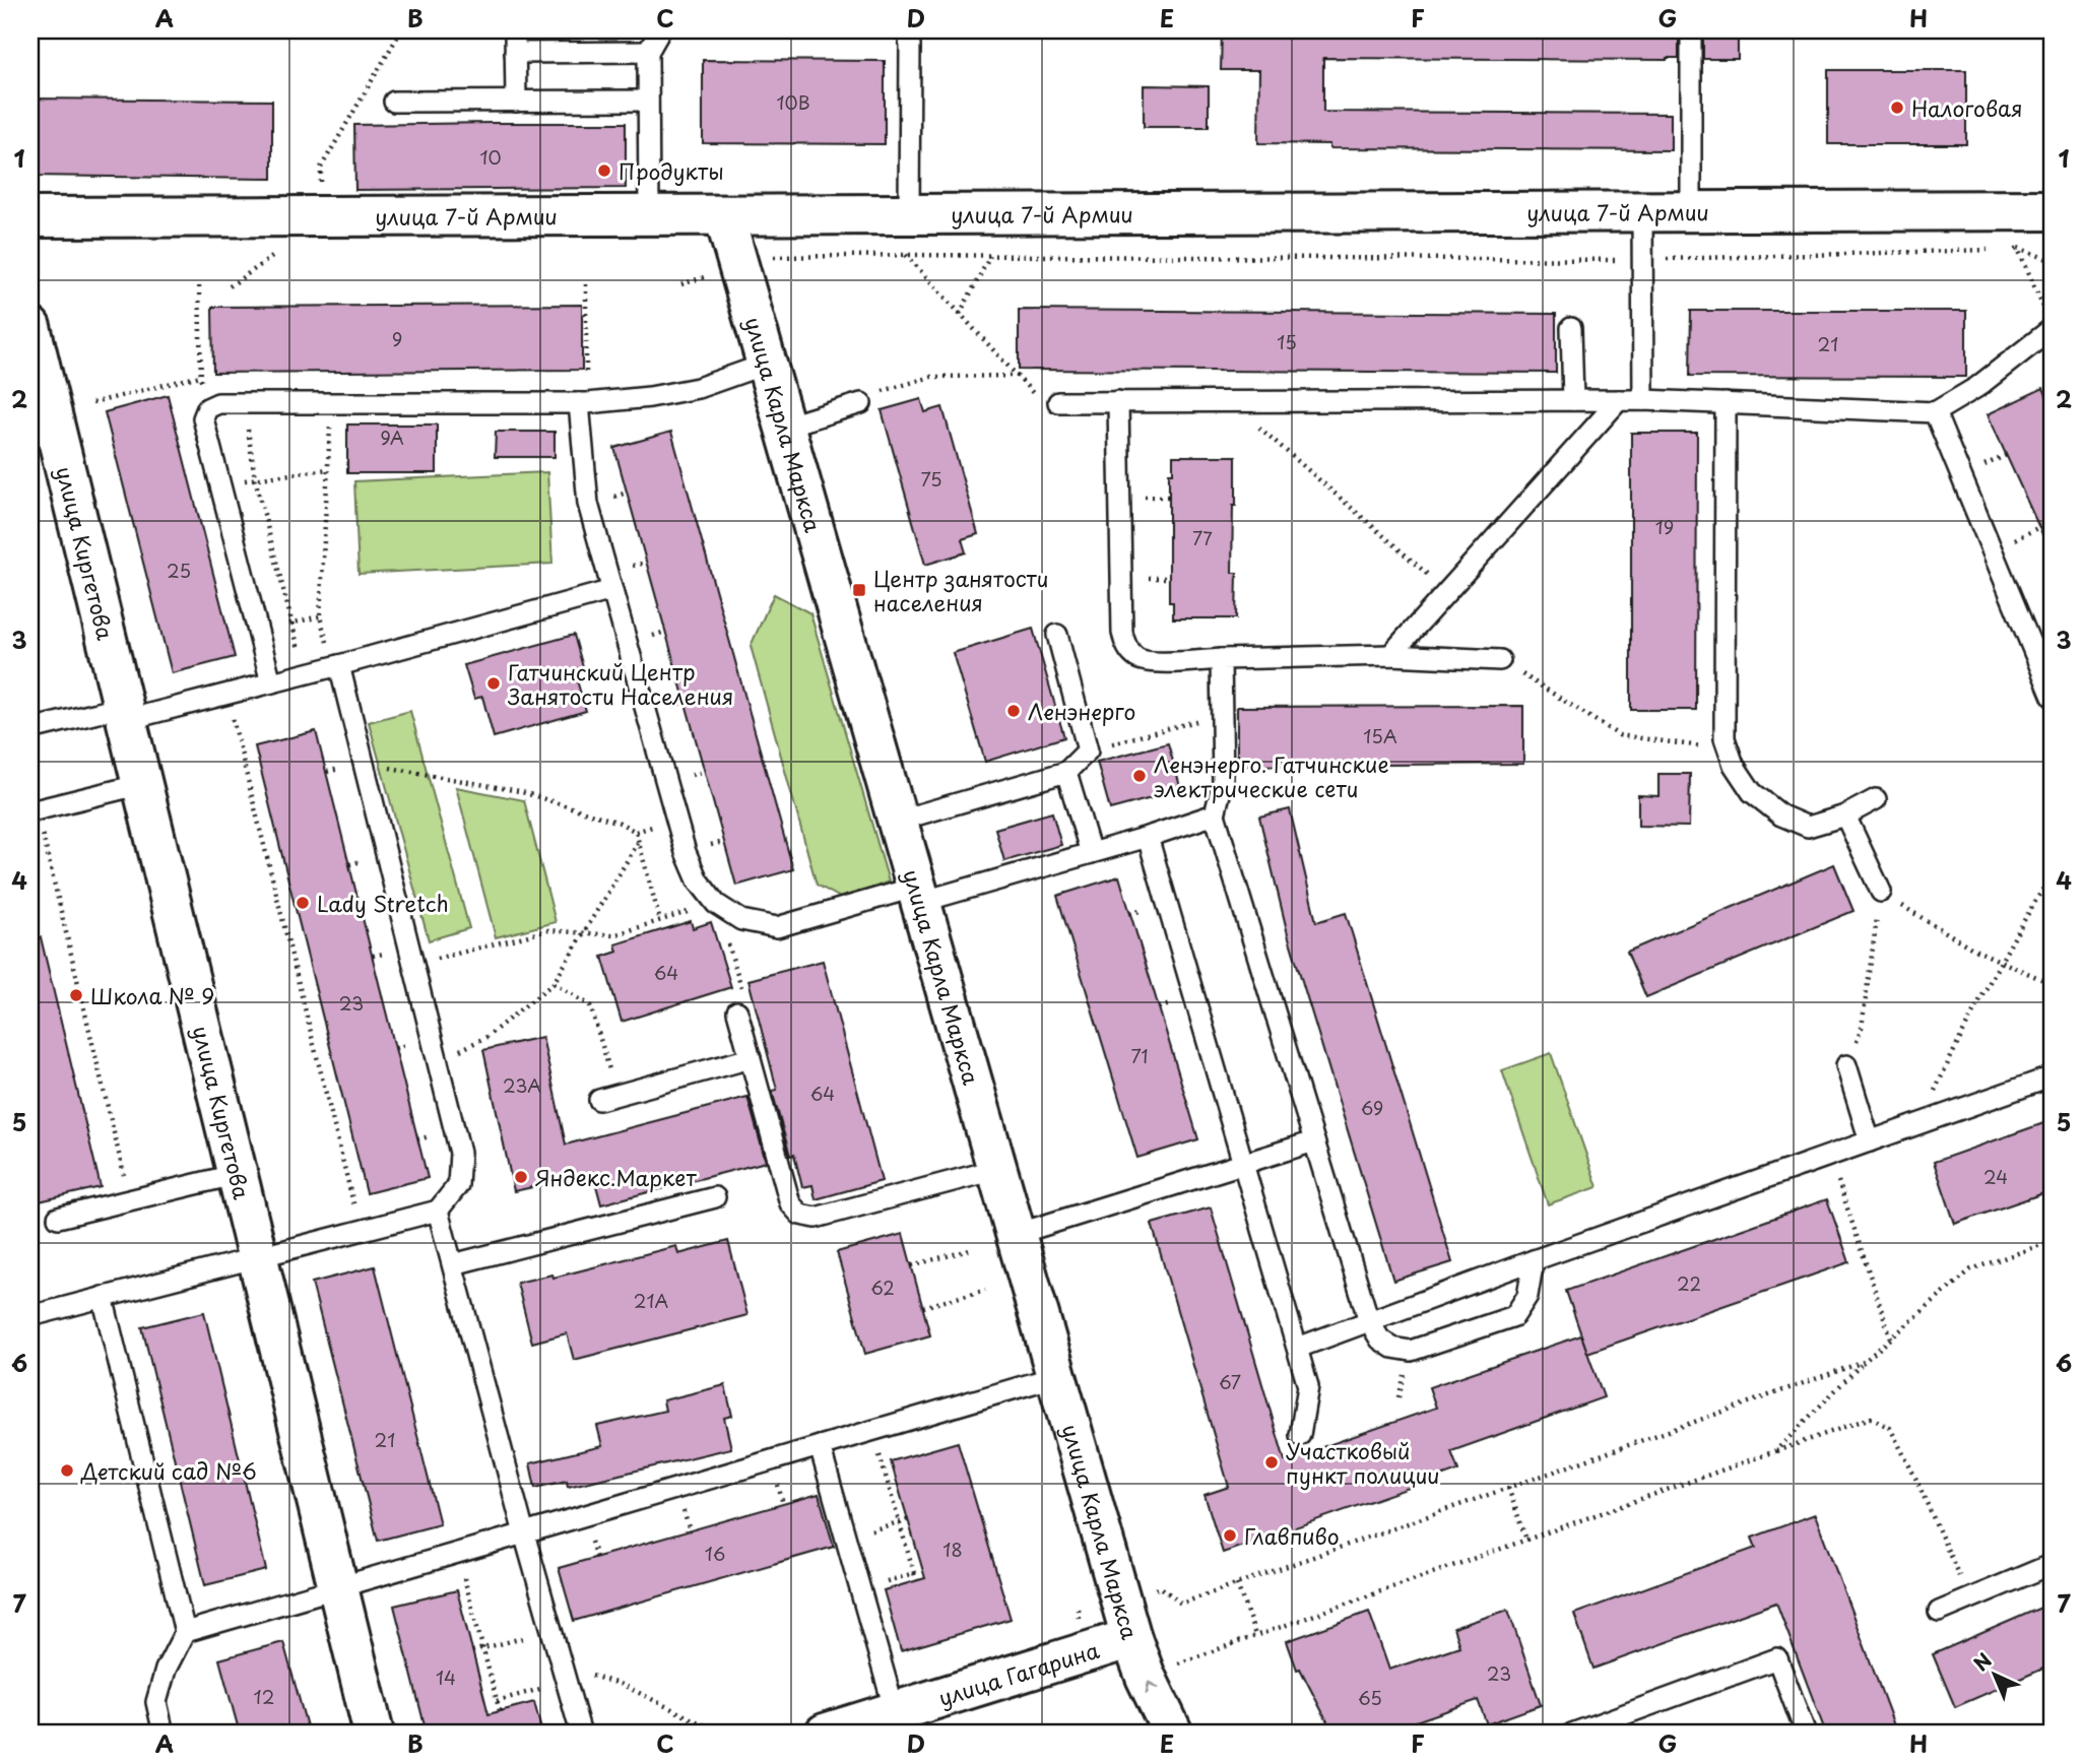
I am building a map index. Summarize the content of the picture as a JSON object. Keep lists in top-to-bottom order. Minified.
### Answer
{"streets":{"street":["улица 7-й Армии","улица Карла Маркса","улица Киргетова","улица Гагарина"]},"crossings":[["улица 7-й Армии","улица Карла Маркса"],["улица Карла Маркса","улица Гагарина"]],"places":{"other":["Налоговая","Продукты","Гатчинский Центр Занятости Населения","Ленэнерго","Ленэнерго. Гатчинские электрические сети","Lady Stretch","Школа № 9","Яндекс.Маркет","Участковый пункт полиции","Детский сад №6","Главпиво"],"transit":["Центр занятости населения"]},"house_numbers":["10В","10","9","15","21","9А","75","19","77","25","15А","64","23","71","23А","64","69","24","22","62","21А","67","21","18","16","23","14","12","65"],"north":"top left","grid":{"columns":["A","B","C","D","E","F","G","H"],"rows":["1","2","3","4","5","6","7"]}}
